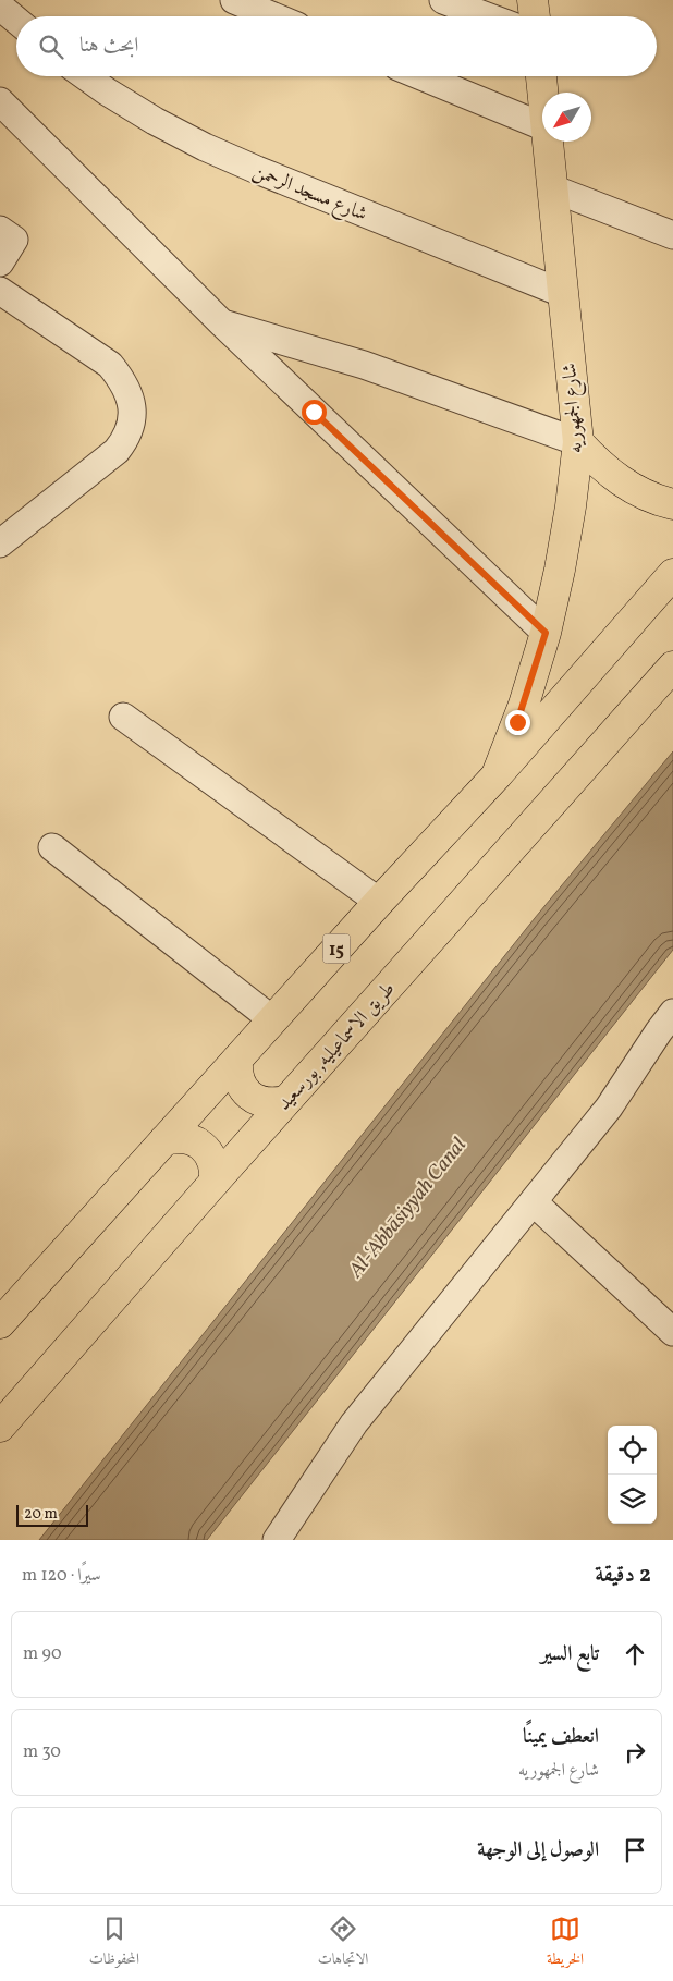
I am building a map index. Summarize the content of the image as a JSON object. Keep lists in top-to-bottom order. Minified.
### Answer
{"streets":{"main road":["شارع الجمهوريه","15","طريق الاسماعيليه, بورسعيد"],"street":["شارع مسجد الرحمن"]},"crossings":[["شارع مسجد الرحمن","شارع الجمهوريه"],["شارع الجمهوريه","15"]],"water":["Al-ʿAbbāsiyyah Canal"],"scale_bar":"20 m","north":"bottom left","page":{"search":"ابحث هنا","scale":"20 m","heading":["2 دقيقة","سيرًا · 120 m"],"list":[["تابع السير","90 m"],["انعطف يمينًا","شارع الجمهوريه","30 m"],"الوصول إلى الوجهة"],"nav":["الخريطة","الاتجاهات","المحفوظات"]}}
